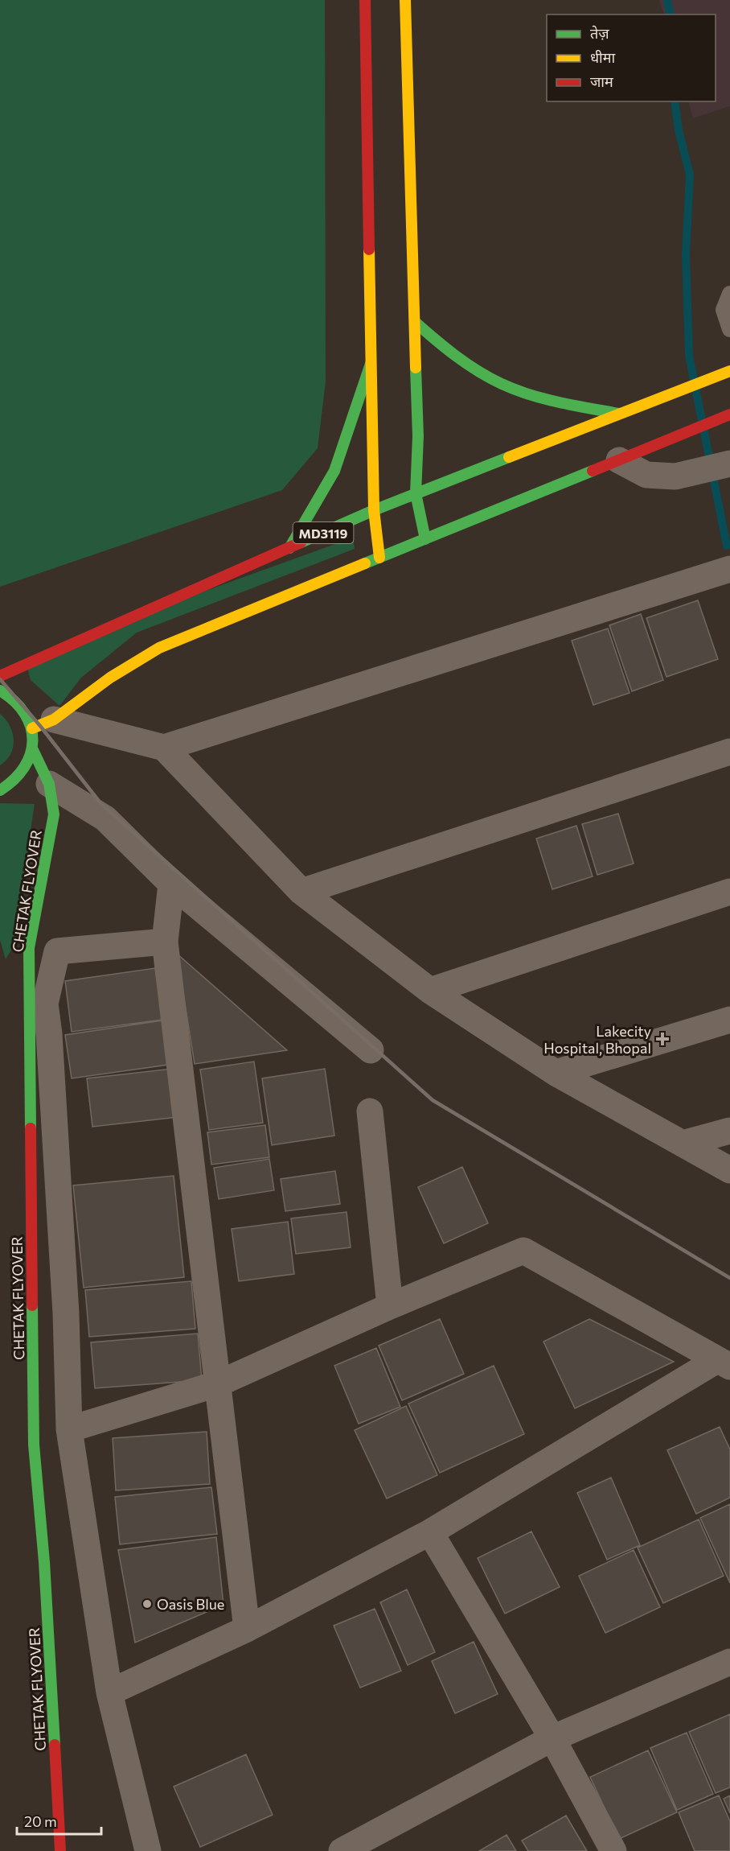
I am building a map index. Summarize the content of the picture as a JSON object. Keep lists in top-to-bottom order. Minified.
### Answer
{"streets":{"main road":["MD3119","CHETAK FLYOVER"]},"places":{"health":["Lakecity Hospital, Bhopal"],"other":["Oasis Blue"]},"legend":["तेज़","धीमा","जाम"],"scale_bar":"20 m"}
